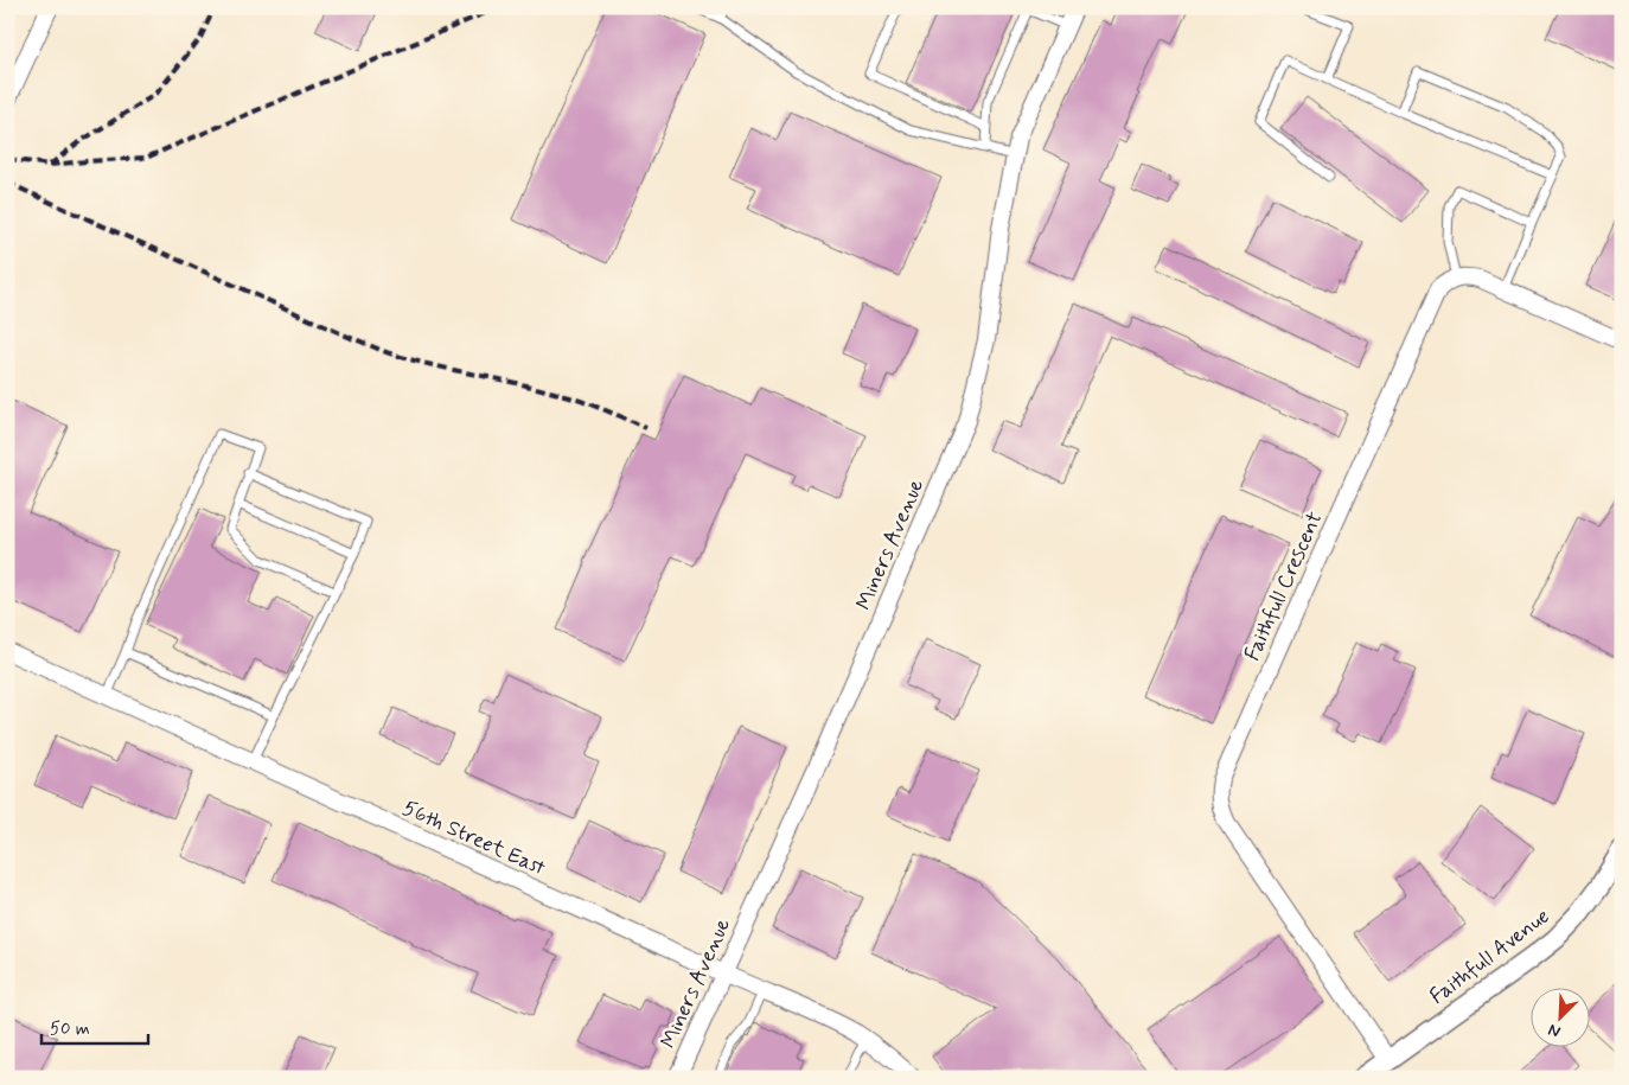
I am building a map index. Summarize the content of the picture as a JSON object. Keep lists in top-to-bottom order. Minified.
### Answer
{"streets":{"street":["Miners Avenue","Faithfull Crescent","56th Street East","Faithfull Avenue"]},"crossings":[["Miners Avenue","56th Street East"],["Faithfull Crescent","Faithfull Avenue"]],"scale_bar":"50 m","north":"bottom left"}
